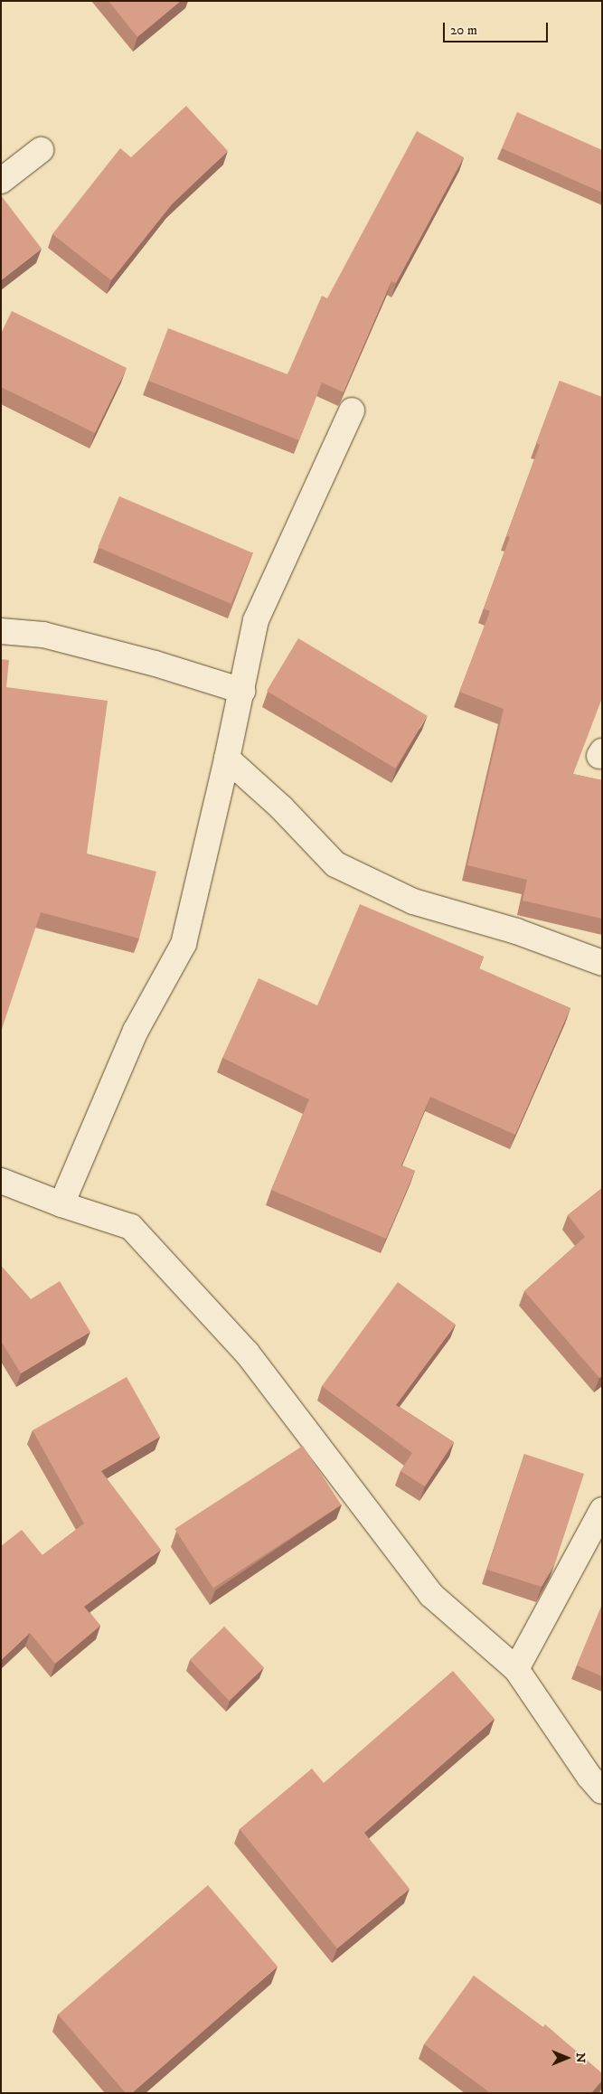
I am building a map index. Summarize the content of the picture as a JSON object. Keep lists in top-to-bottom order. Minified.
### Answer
{"scale_bar":"20 m","north":"right"}
